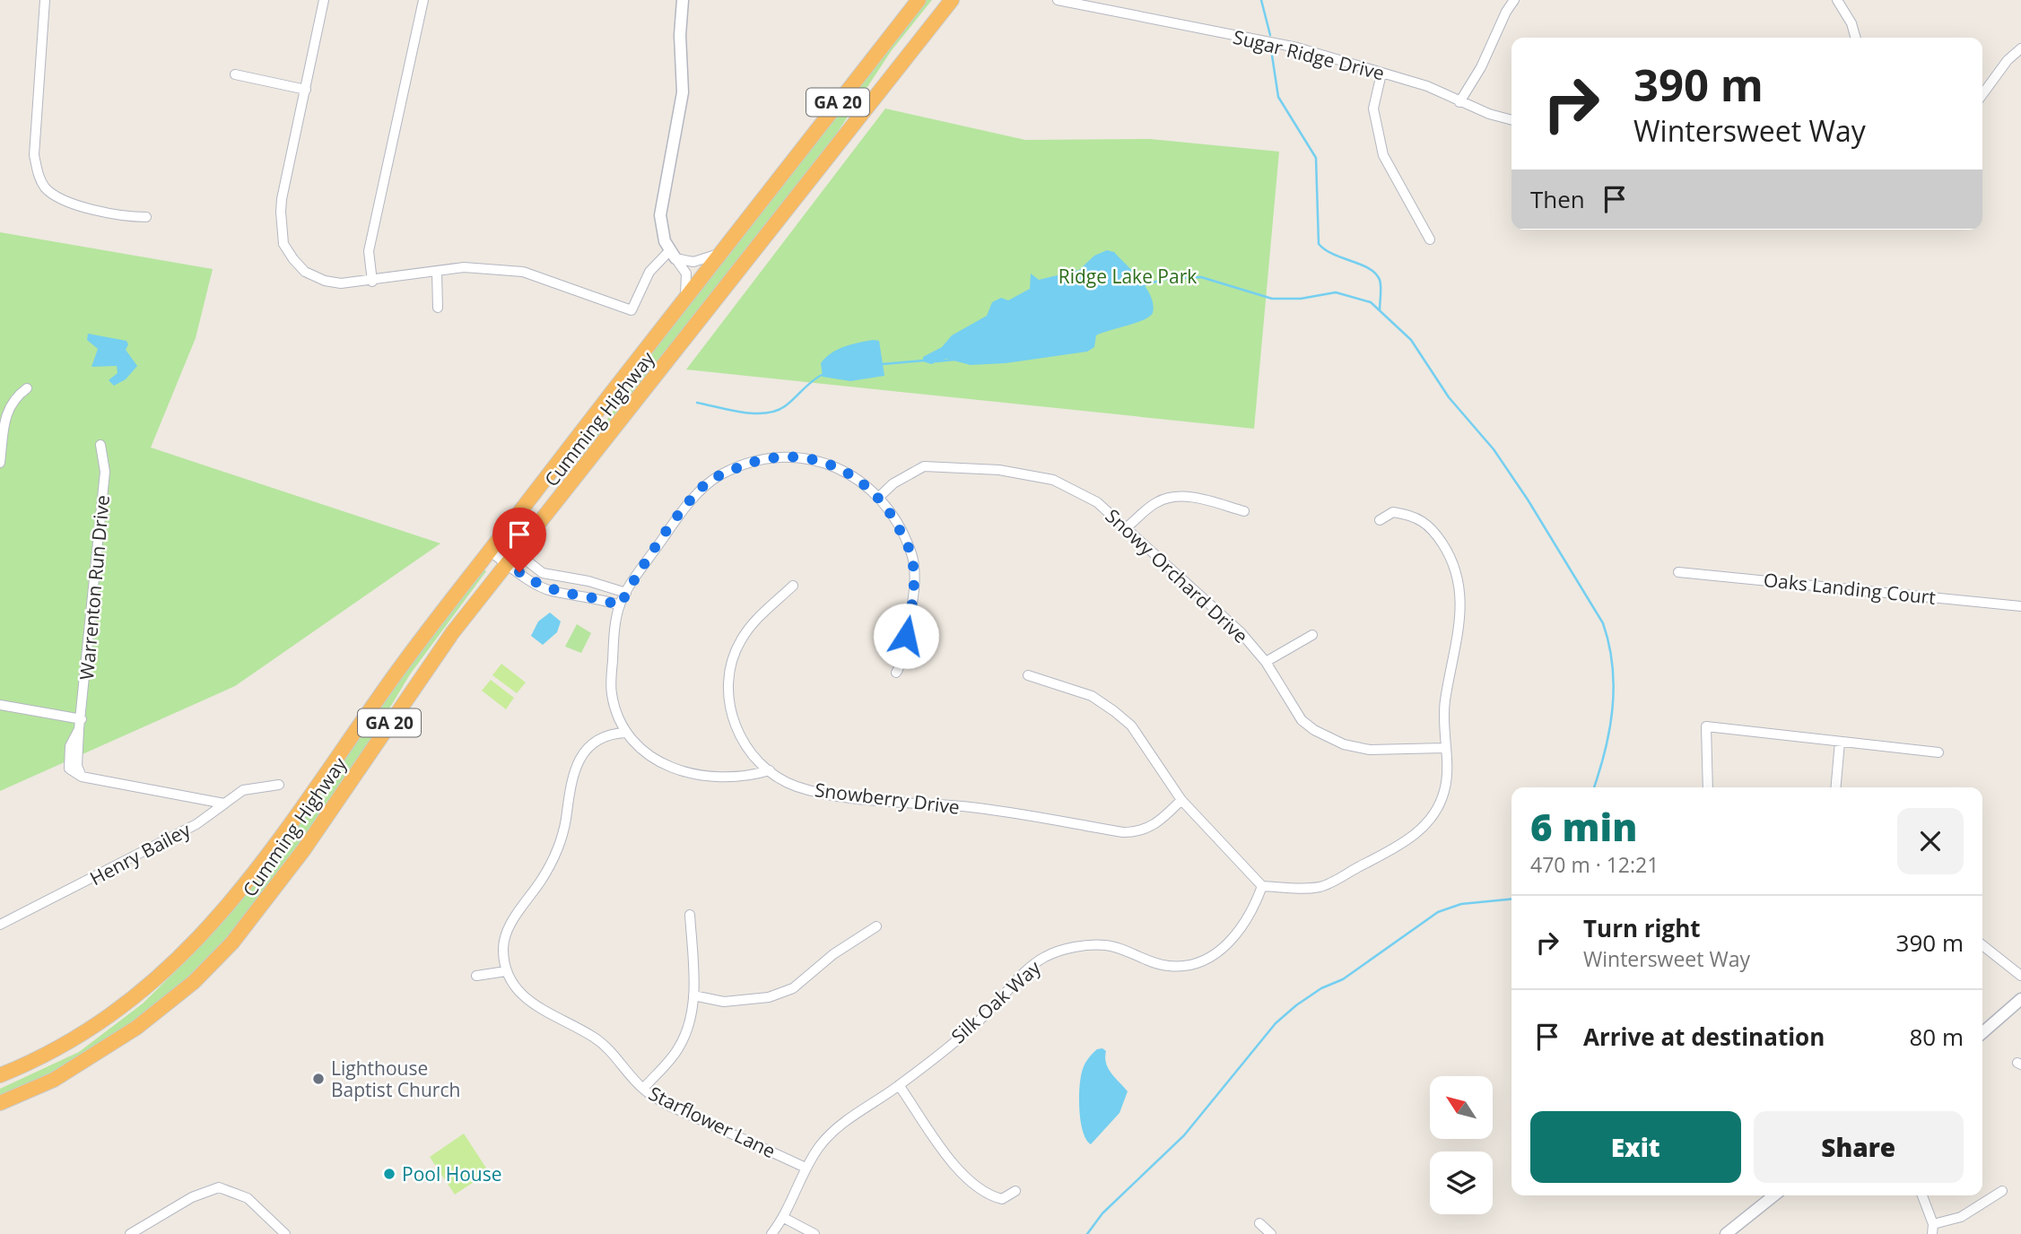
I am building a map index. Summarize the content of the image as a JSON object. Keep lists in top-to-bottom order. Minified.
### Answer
{"streets":{"highway":["GA 20","Cumming Highway"],"street":["Sugar Ridge Drive","Snowy Orchard Drive","Warrenton Run Drive","Oaks Landing Court","Snowberry Drive","Henry Bailey","Silk Oak Way","Starflower Lane"]},"crossings":[["Warrenton Run Drive","Henry Bailey"],["Silk Oak Way","Starflower Lane"]],"parks":["Ridge Lake Park"],"places":["Lighthouse Baptist Church","Pool House"],"north":"top left","page":{"turn":["390 m","Wintersweet Way"],"then":"Then","heading":["6 min","470 m · 12:21"],"list":[{"name":"Turn right","note":"Wintersweet Way","value":"390 m"},{"name":"Arrive at destination","value":"80 m"}],"buttons":["Exit","Share"]}}
